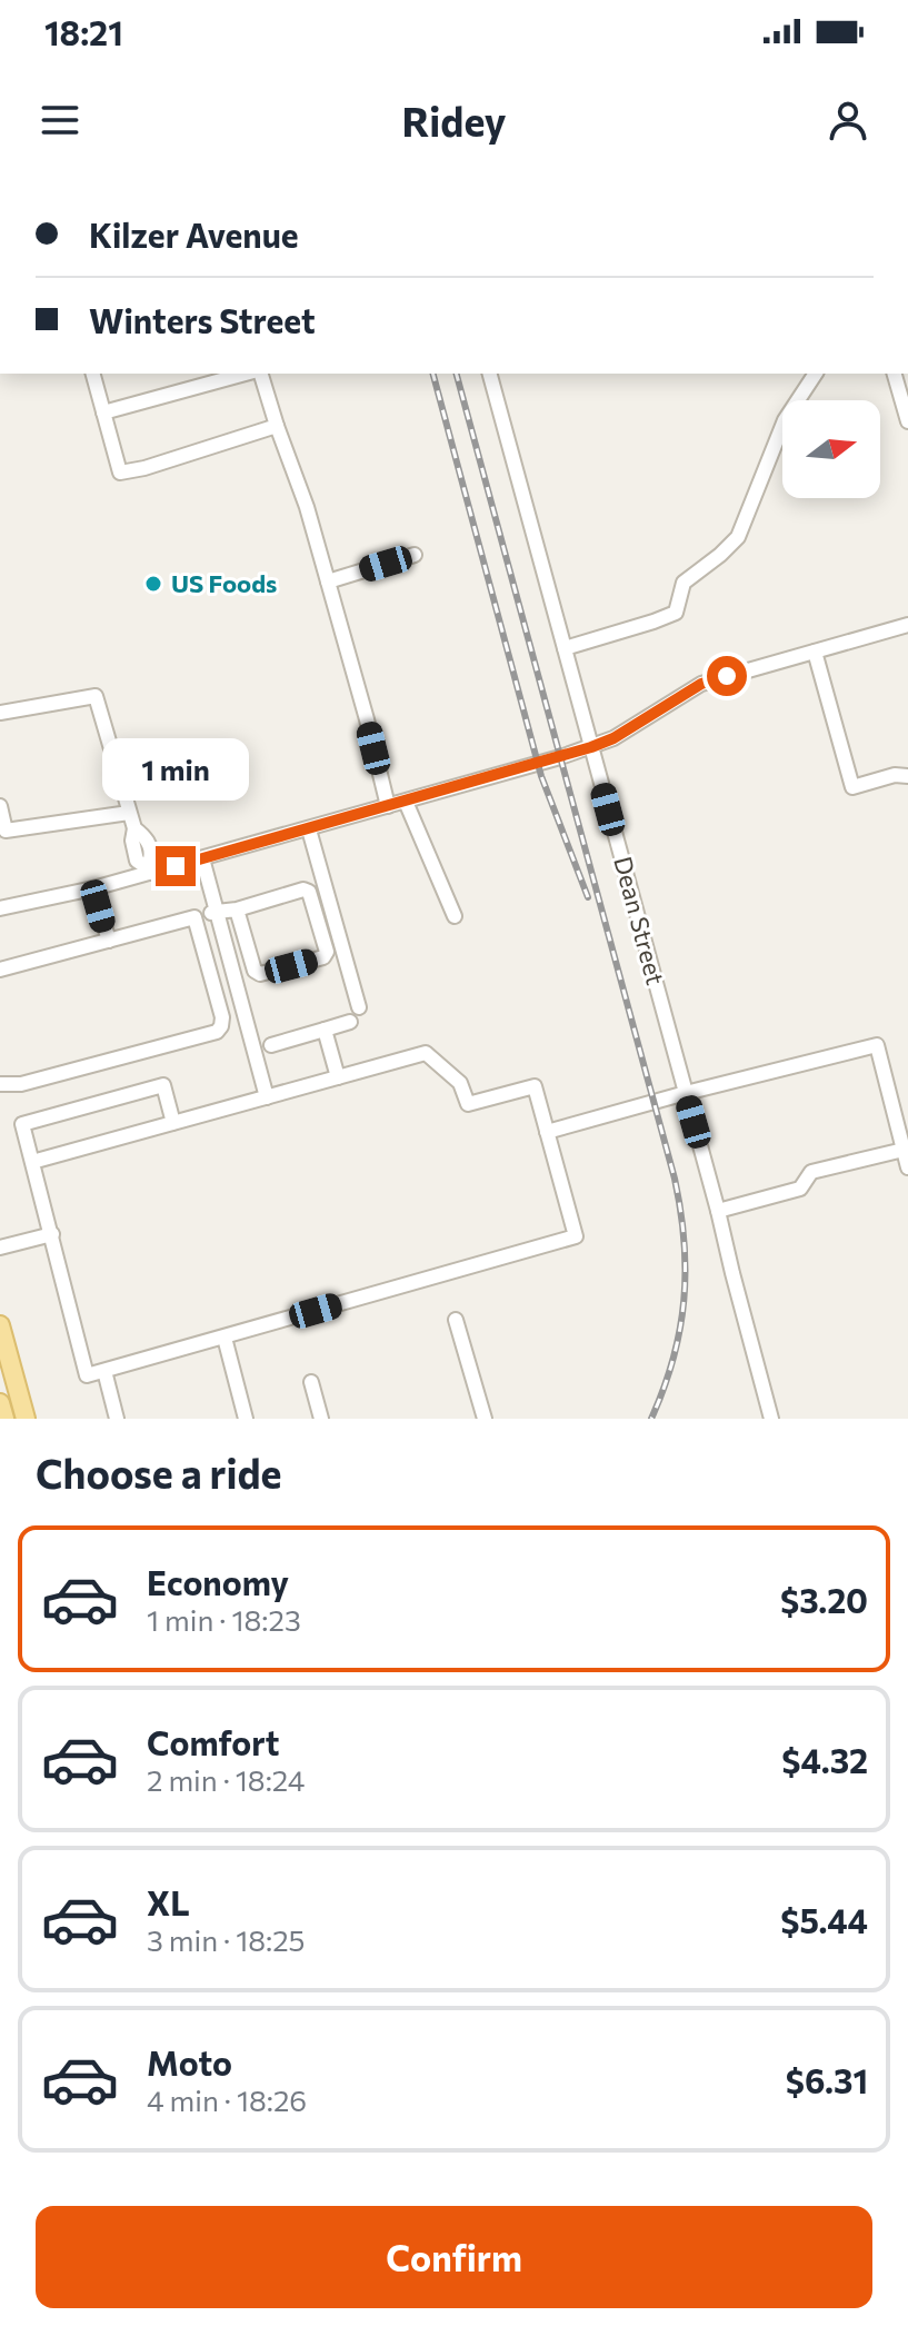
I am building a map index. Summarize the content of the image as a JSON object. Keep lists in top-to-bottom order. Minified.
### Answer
{"streets":{"street":["Dean Street"]},"places":["US Foods"],"north":"right","page":{"status":"18:21","header":"Ridey","banner":["Kilzer Avenue","Winters Street"],"bubble":"1 min","heading":"Choose a ride","list":[{"name":"Economy","note":"1 min · 18:23","value":"$3.20"},{"name":"Comfort","note":"2 min · 18:24","value":"$4.32"},{"name":"XL","note":"3 min · 18:25","value":"$5.44"},{"name":"Moto","note":"4 min · 18:26","value":"$6.31"}],"buttons":"Confirm"}}
